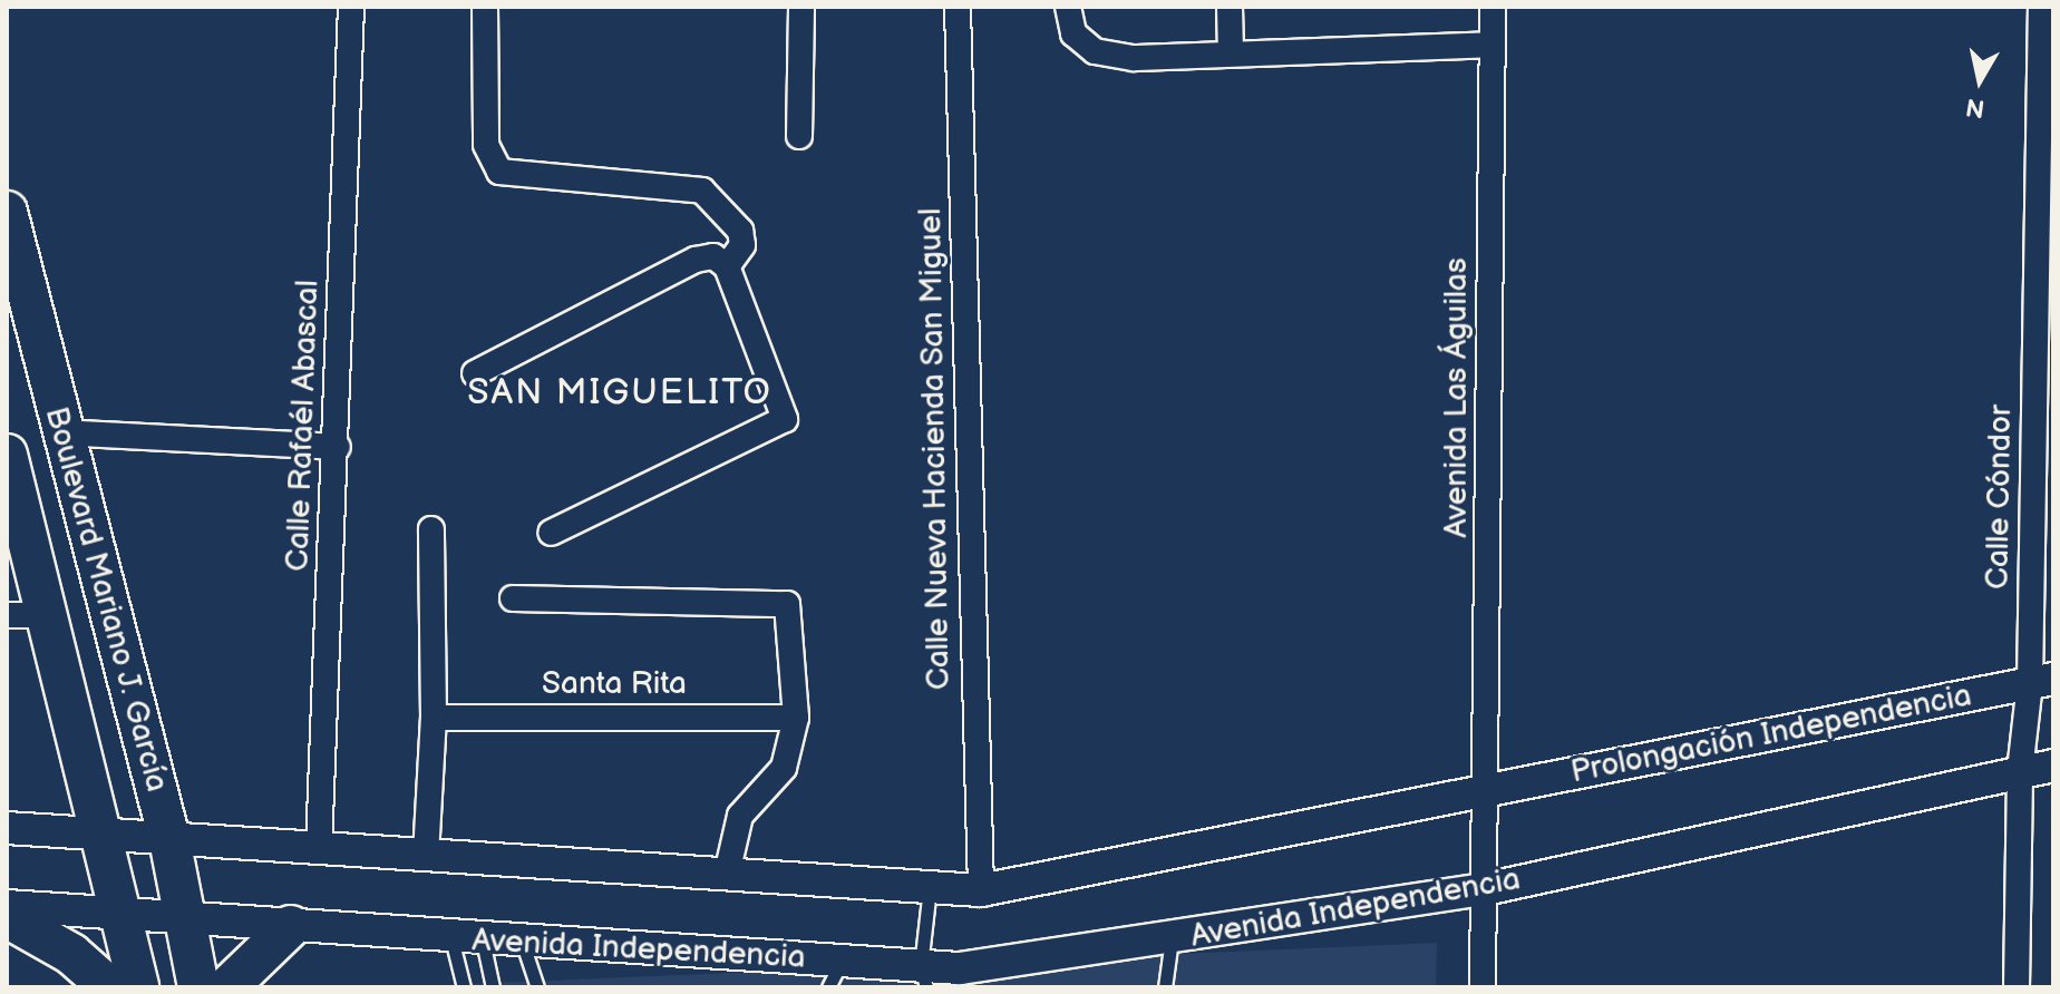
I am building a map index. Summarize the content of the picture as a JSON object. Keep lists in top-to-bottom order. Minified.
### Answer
{"streets":{"main road":["Boulevard Mariano J. García"],"street":["Avenida Las Águilas","Calle Rafaél Abascal","Calle Nueva Hacienda San Miguel","Calle Cóndor","Santa Rita","Prolongación Independencia","Avenida Independencia"]},"crossings":[["Avenida Las Águilas","Prolongación Independencia"],["Avenida Las Águilas","Avenida Independencia"],["Calle Cóndor","Prolongación Independencia"],["Calle Cóndor","Avenida Independencia"],["Boulevard Mariano J. García","Avenida Independencia"]],"districts":["SAN MIGUELITO"],"north":"bottom"}
